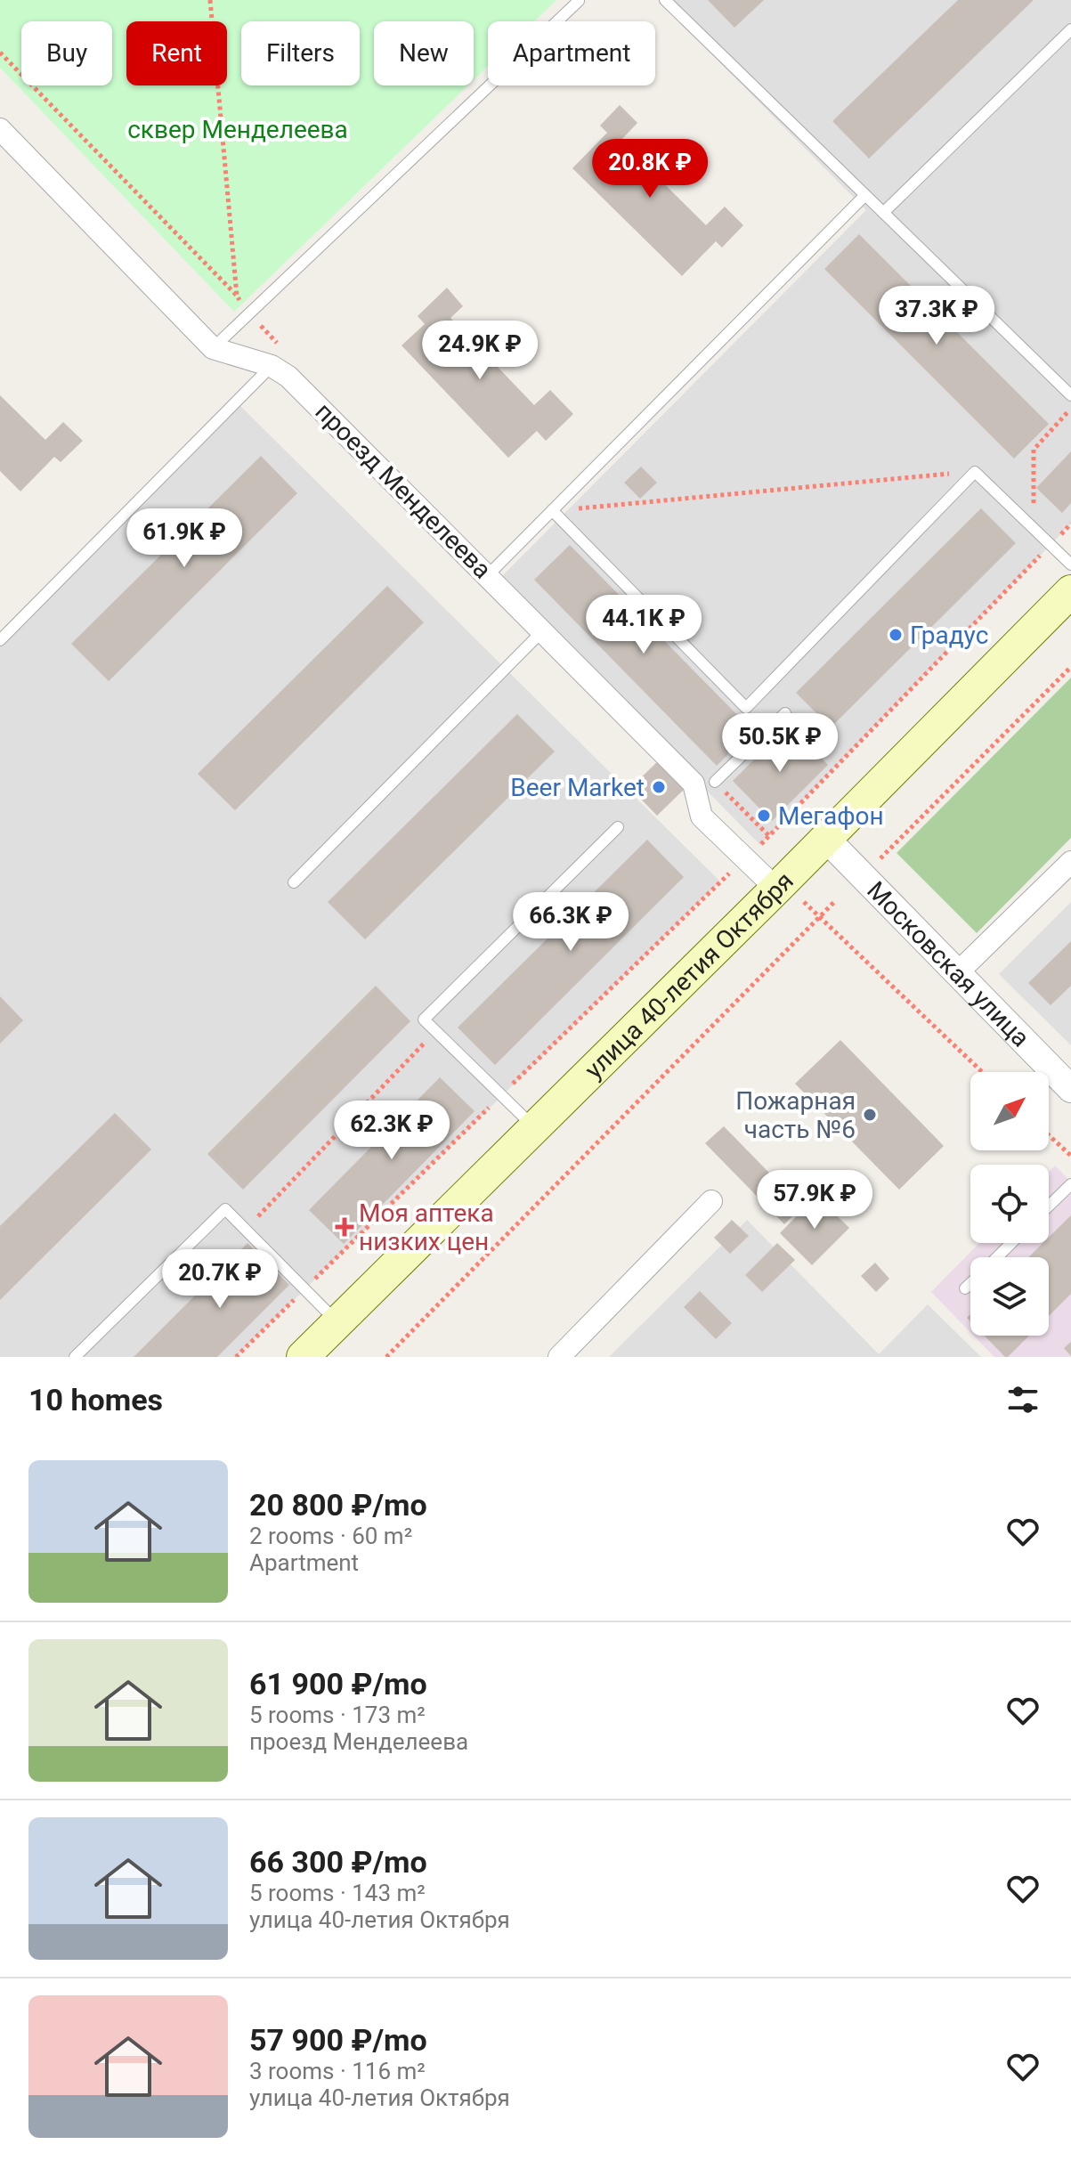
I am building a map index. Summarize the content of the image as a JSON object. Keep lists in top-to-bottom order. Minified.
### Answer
{"streets":{"main road":["улица 40-летия Октября"],"street":["проезд Менделеева","Московская улица"]},"crossings":[["проезд Менделеева","улица 40-летия Октября"],["Московская улица","улица 40-летия Октября"]],"parks":["сквер Менделеева"],"places":{"other":["Градус","Beer Market","Мегафон","Пожарная часть №6"],"health":["Моя аптека низких цен"]},"north":"top right","page":{"chip":["Buy","Rent","Filters","New","Apartment"],"price":["20.8K ₽","37.3K ₽","24.9K ₽","61.9K ₽","44.1K ₽","50.5K ₽","66.3K ₽","62.3K ₽","57.9K ₽","20.7K ₽"],"heading":"10 homes","list":[{"name":"20 800 ₽/mo","note":"2 rooms · 60 m² · Apartment"},{"name":"61 900 ₽/mo","note":"5 rooms · 173 m² · проезд Менделеева"},{"name":"66 300 ₽/mo","note":"5 rooms · 143 m² · улица 40-летия Октября"},{"name":"57 900 ₽/mo","note":"3 rooms · 116 m² · улица 40-летия Октября"}]}}
